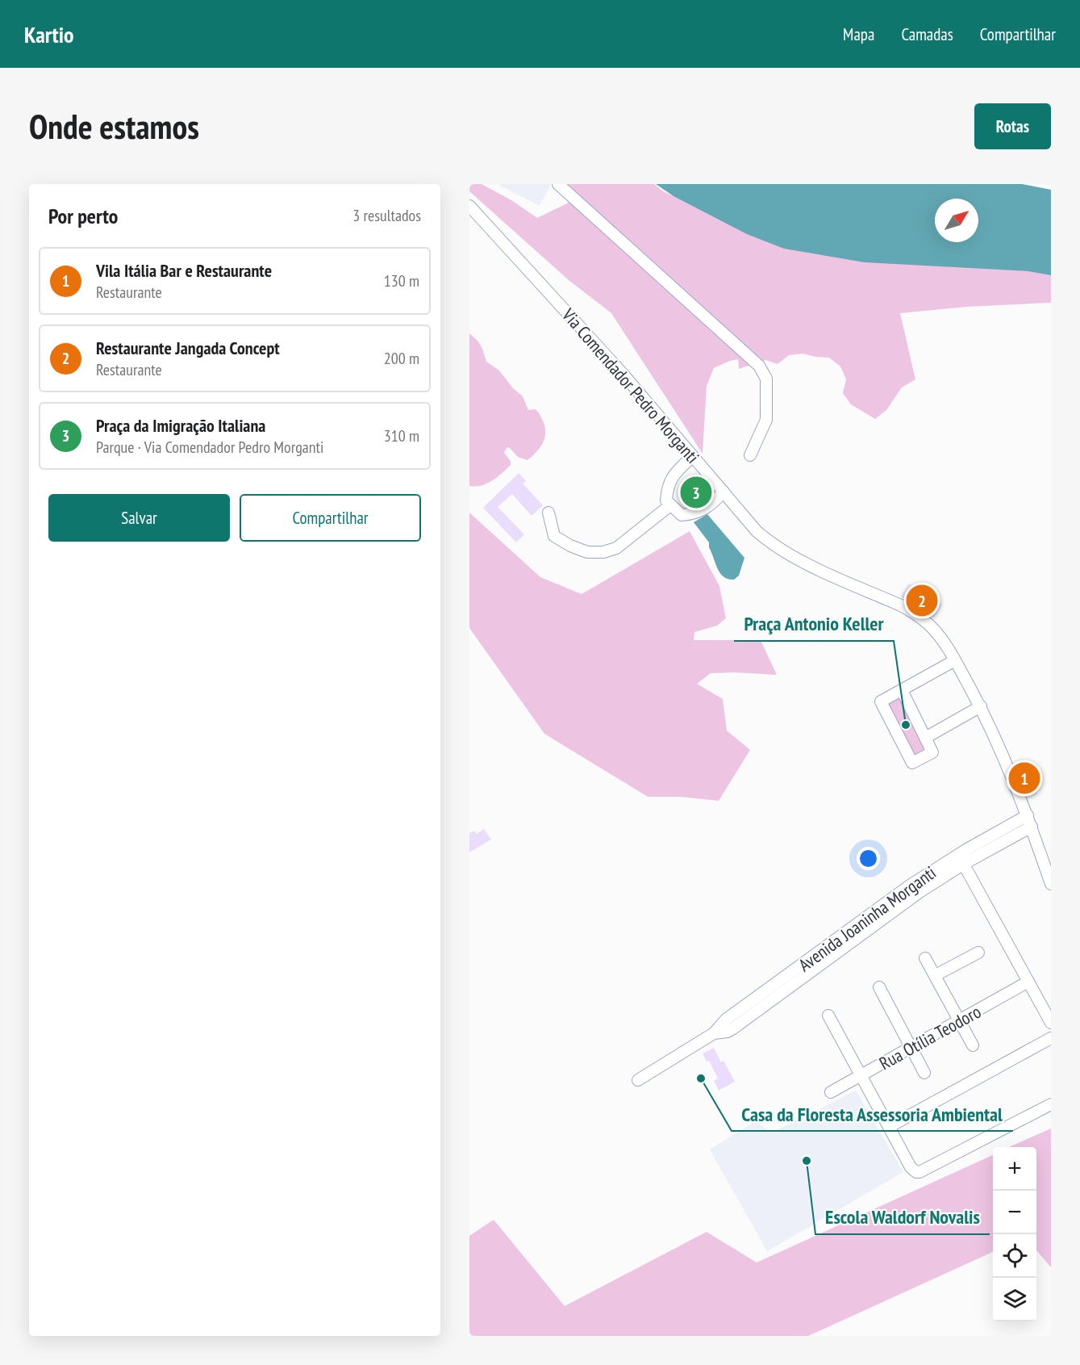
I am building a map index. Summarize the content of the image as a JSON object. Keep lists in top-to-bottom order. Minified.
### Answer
{"streets":{"street":["Via Comendador Pedro Morganti","Avenida Joaninha Morganti","Rua Otília Teodoro"]},"crossings":[["Via Comendador Pedro Morganti","Avenida Joaninha Morganti"]],"places":["Praça Antonio Keller","Casa da Floresta Assessoria Ambiental","Escola Waldorf Novalis"],"north":"top right","page":{"header":"Kartio","nav":["Mapa","Camadas","Compartilhar"],"buttons":["Rotas",["Salvar","Compartilhar"]],"title":"Onde estamos","heading":["Por perto","3 resultados"],"list":[{"mark":"1","name":"Vila Itália Bar e Restaurante","note":"Restaurante","value":"130 m"},{"mark":"2","name":"Restaurante Jangada Concept","note":"Restaurante","value":"200 m"},{"mark":"3","name":"Praça da Imigração Italiana","note":"Parque · Via Comendador Pedro Morganti","value":"310 m"}],"pins":["3","2","1"],"map_buttons":["+","−"]}}
